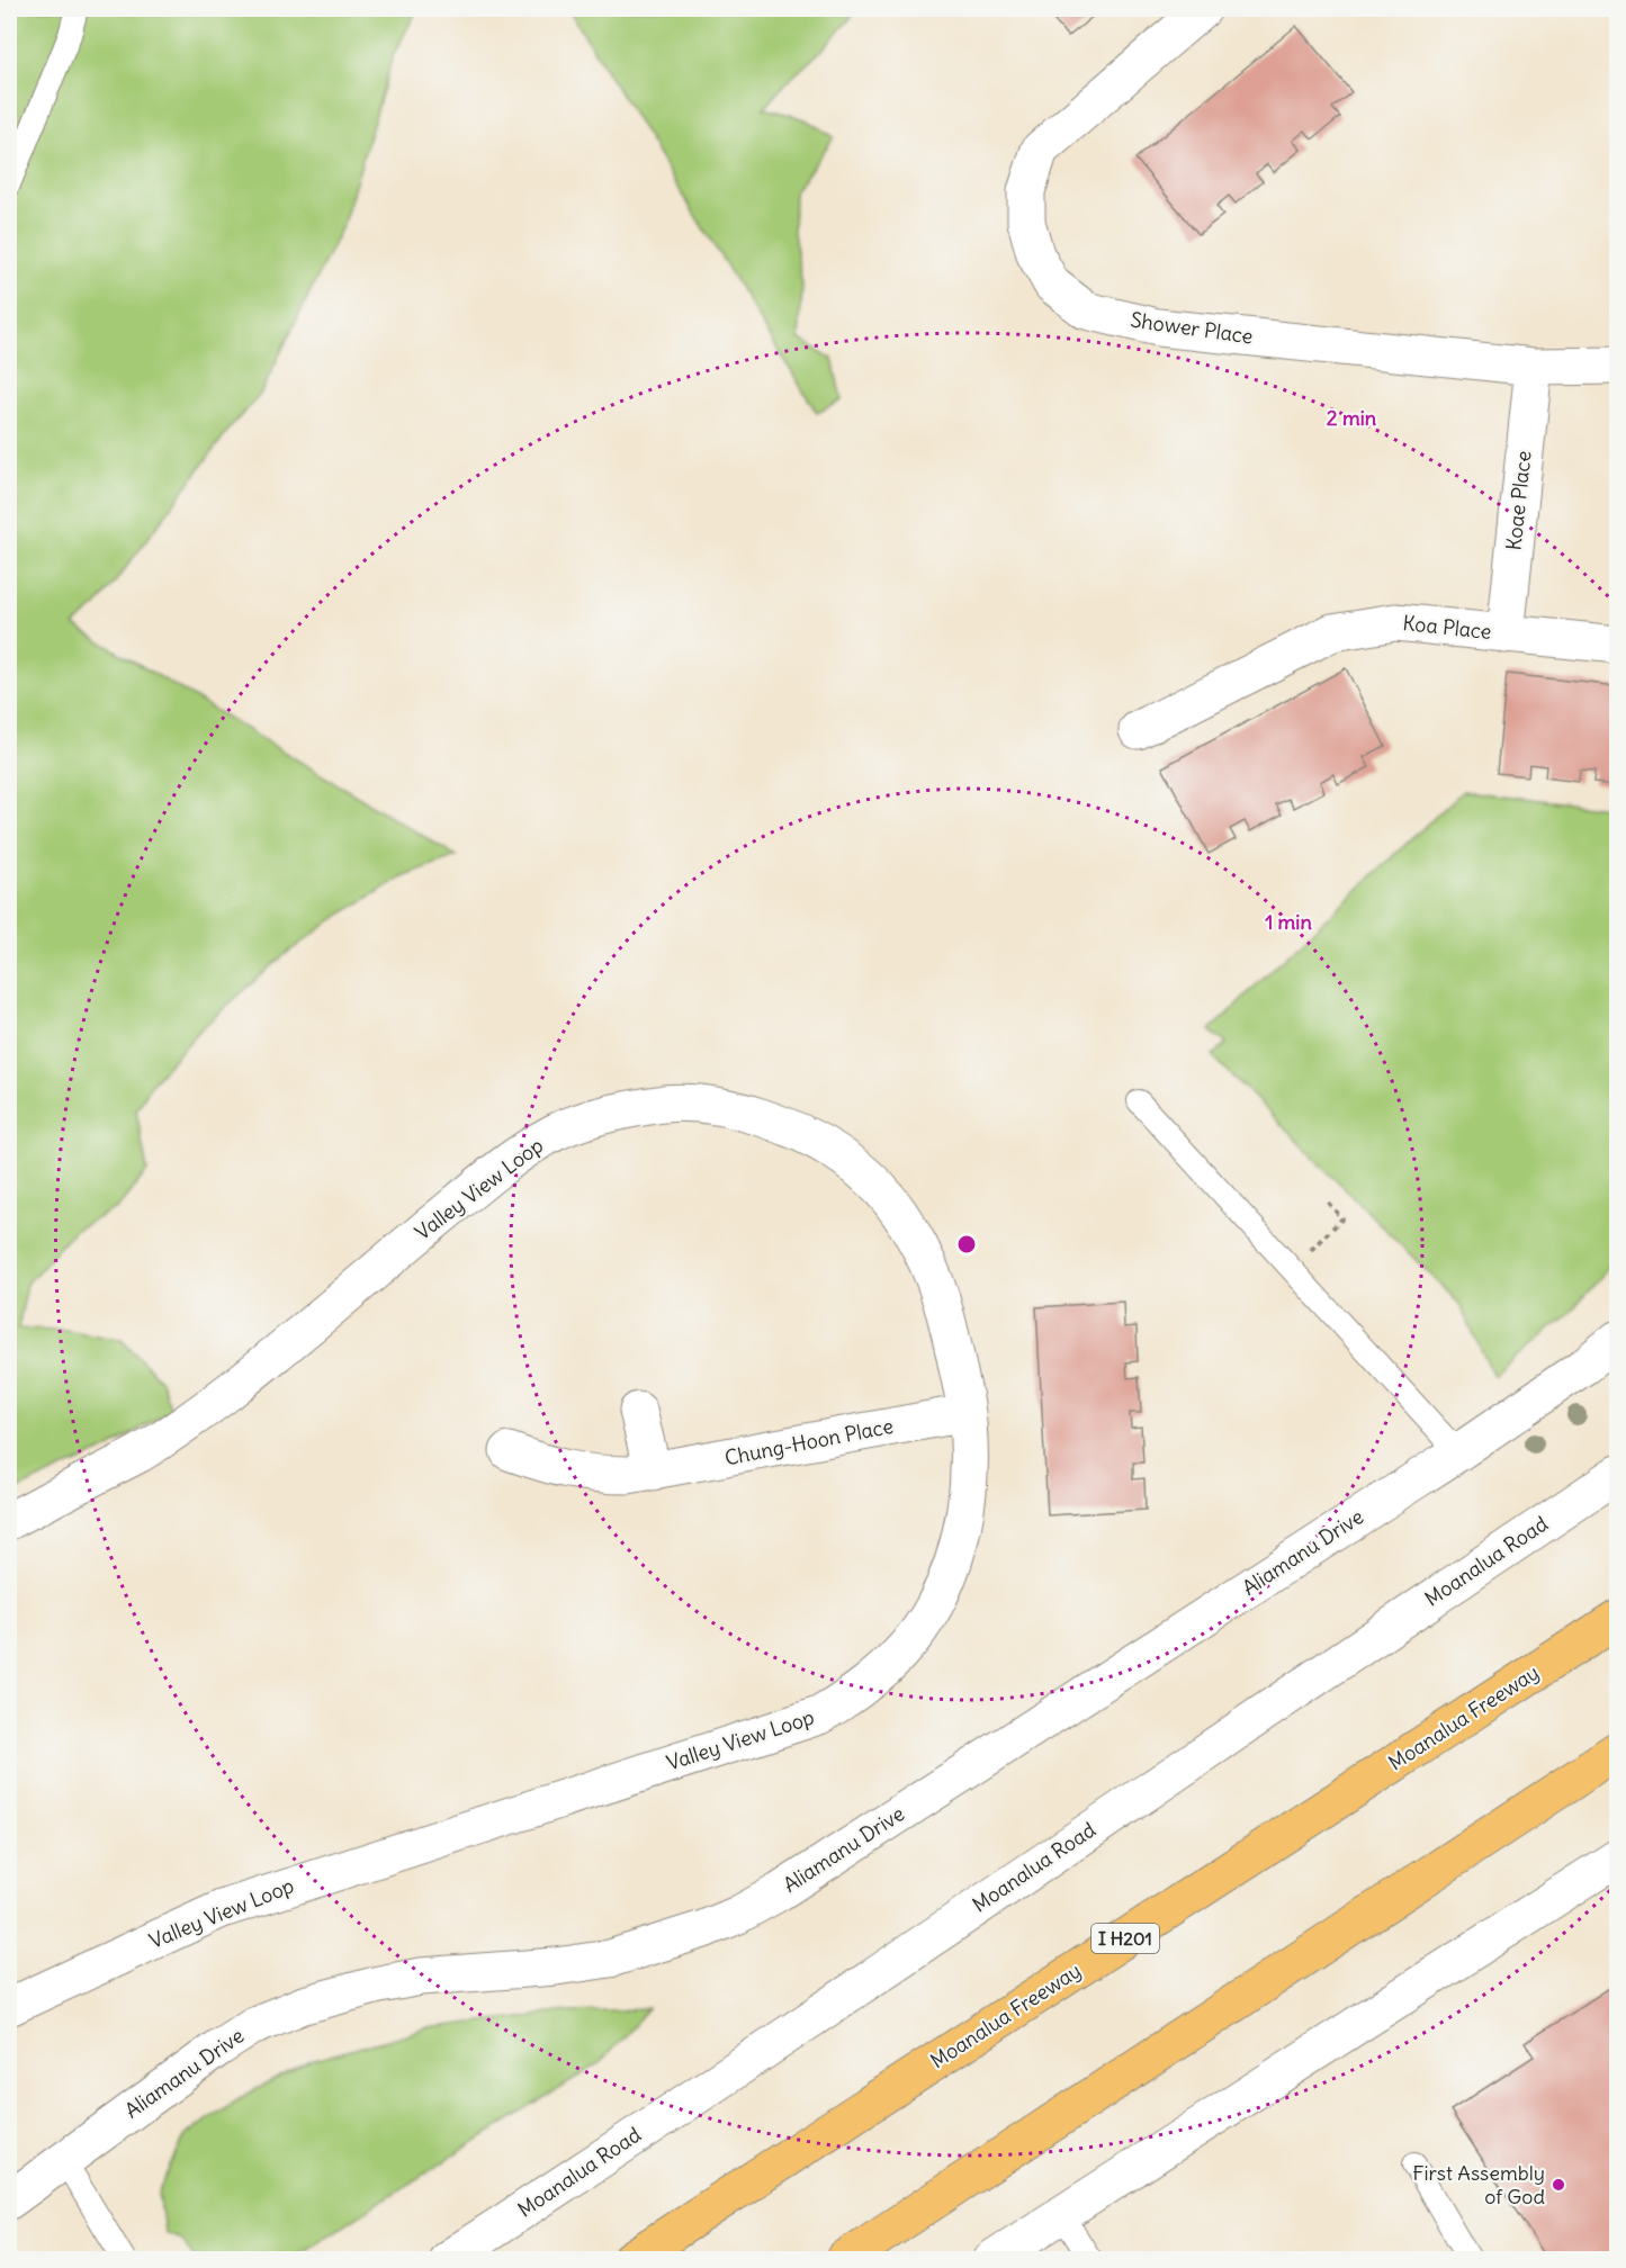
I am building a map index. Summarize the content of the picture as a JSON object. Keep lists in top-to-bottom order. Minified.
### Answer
{"streets":{"highway":["Moanalua Freeway","I H201"],"street":["Shower Place","Koae Place","Koa Place","Valley View Loop","Chung-Hoon Place","Aliamanu Drive","Moanalua Road"]},"crossings":[["Shower Place","Koae Place"],["Koae Place","Koa Place"],["Valley View Loop","Chung-Hoon Place"]],"places":["First Assembly of God"],"rings":["2 min","1 min"]}
